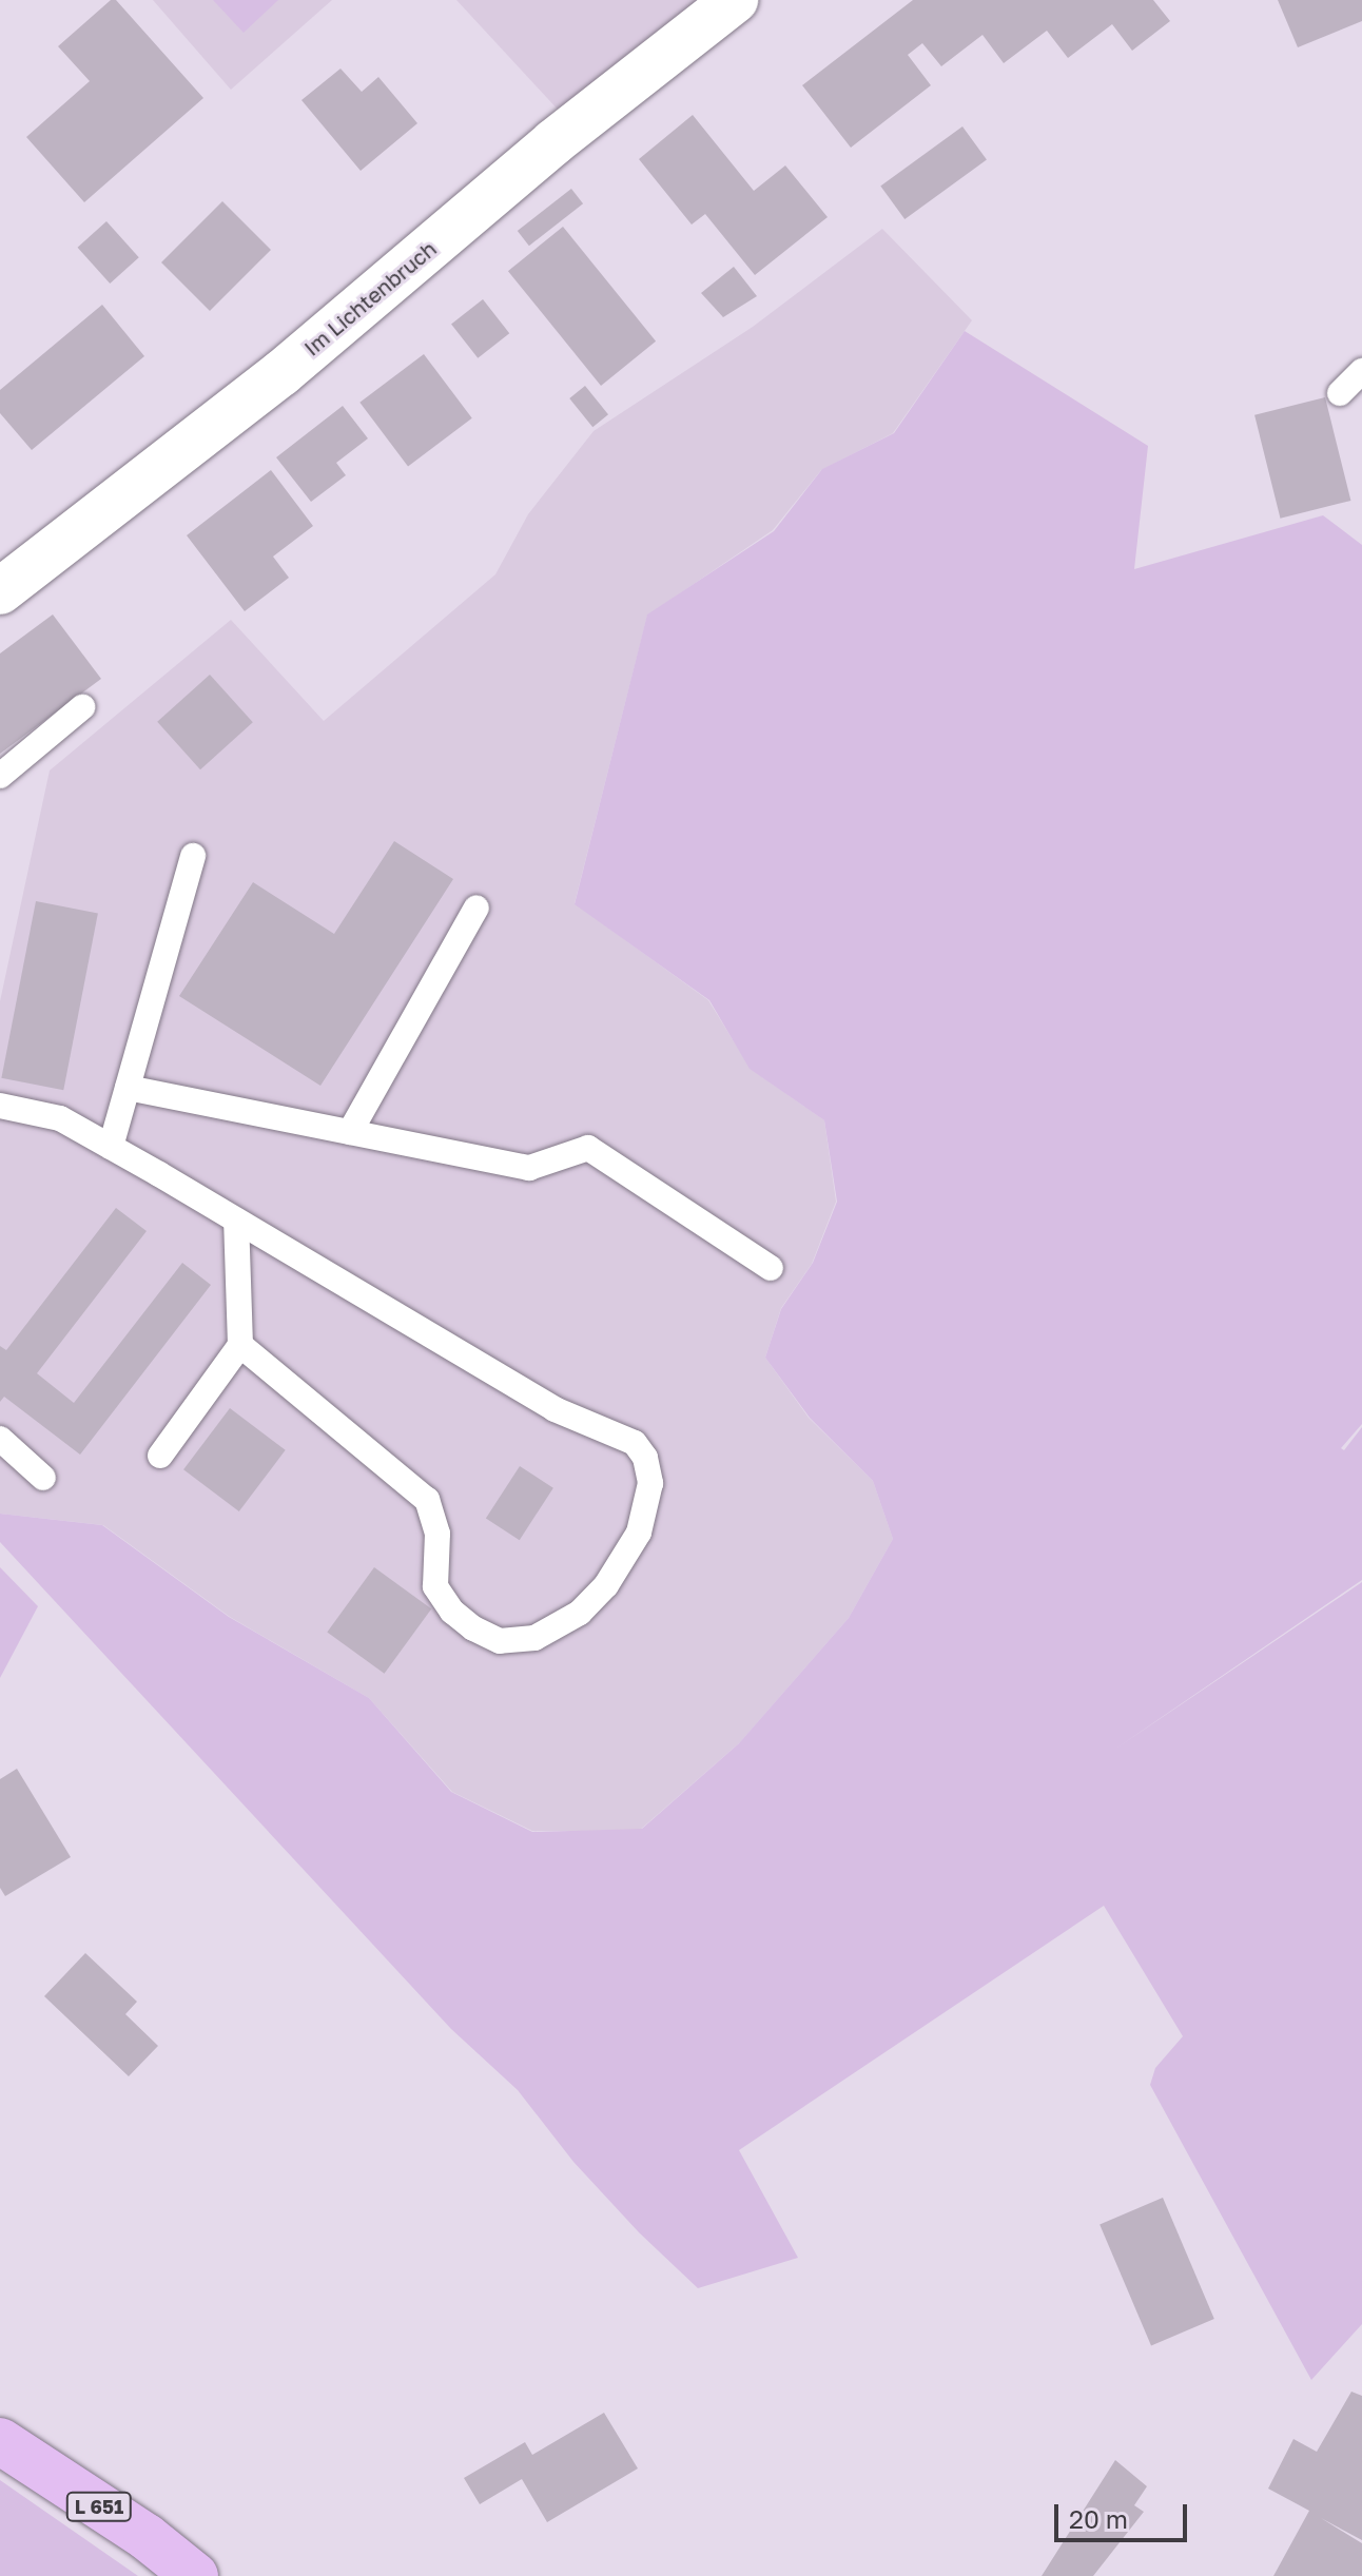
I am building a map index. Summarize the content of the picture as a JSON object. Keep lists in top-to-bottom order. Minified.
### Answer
{"streets":{"main road":["L 651"],"street":["Im Lichtenbruch"]},"scale_bar":"20 m"}
